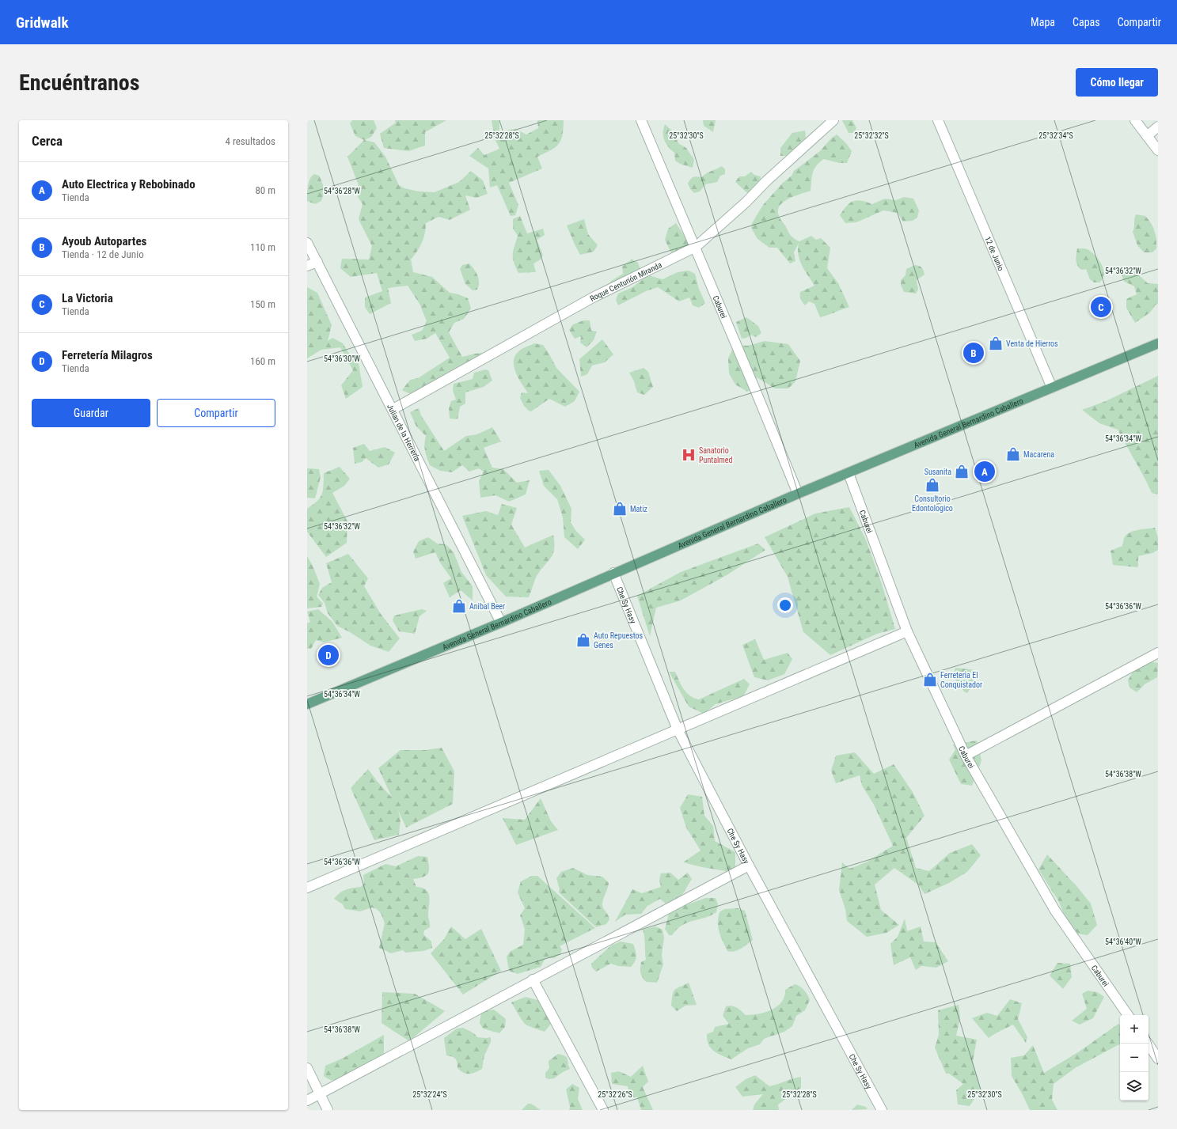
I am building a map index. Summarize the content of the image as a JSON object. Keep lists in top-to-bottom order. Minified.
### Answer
{"streets":{"main road":["Avenida General Bernardino Caballero"],"street":["12 de Junio","Roque Centurión Miranda","Caburei","Julian de la Herrería","Che Sy Hasy"]},"crossings":[["12 de Junio","Avenida General Bernardino Caballero"],["Roque Centurión Miranda","Caburei"],["Roque Centurión Miranda","Julian de la Herrería"],["Caburei","Avenida General Bernardino Caballero"],["Avenida General Bernardino Caballero","Julian de la Herrería"],["Avenida General Bernardino Caballero","Che Sy Hasy"]],"places":{"shop":["Venta de Hierros","Macarena","Susanita","Consultorio Edontologico","Matiz","Anibal Beer","Auto Repuestos Genes","Ferreteria El Conquistador"],"hospital":["Sanatorio Puntalmed"]},"page":{"header":"Gridwalk","nav":["Mapa","Capas","Compartir"],"buttons":["Cómo llegar",["Guardar","Compartir"]],"title":"Encuéntranos","heading":["Cerca","4 resultados"],"list":[{"mark":"A","name":"Auto Electrica y Rebobinado","note":"Tienda","value":"80 m"},{"mark":"B","name":"Ayoub Autopartes","note":"Tienda · 12 de Junio","value":"110 m"},{"mark":"C","name":"La Victoria","note":"Tienda","value":"150 m"},{"mark":"D","name":"Ferretería Milagros","note":"Tienda","value":"160 m"}],"pins":["C","B","A","D"],"map_buttons":["+","−"]},"coordinates":["25°32'28\"S","25°32'30\"S","25°32'32\"S","25°32'34\"S","54°36'28\"W","54°36'32\"W","54°36'30\"W","54°36'34\"W","54°36'36\"W","54°36'38\"W","54°36'40\"W","25°32'24\"S","25°32'26\"S"]}
